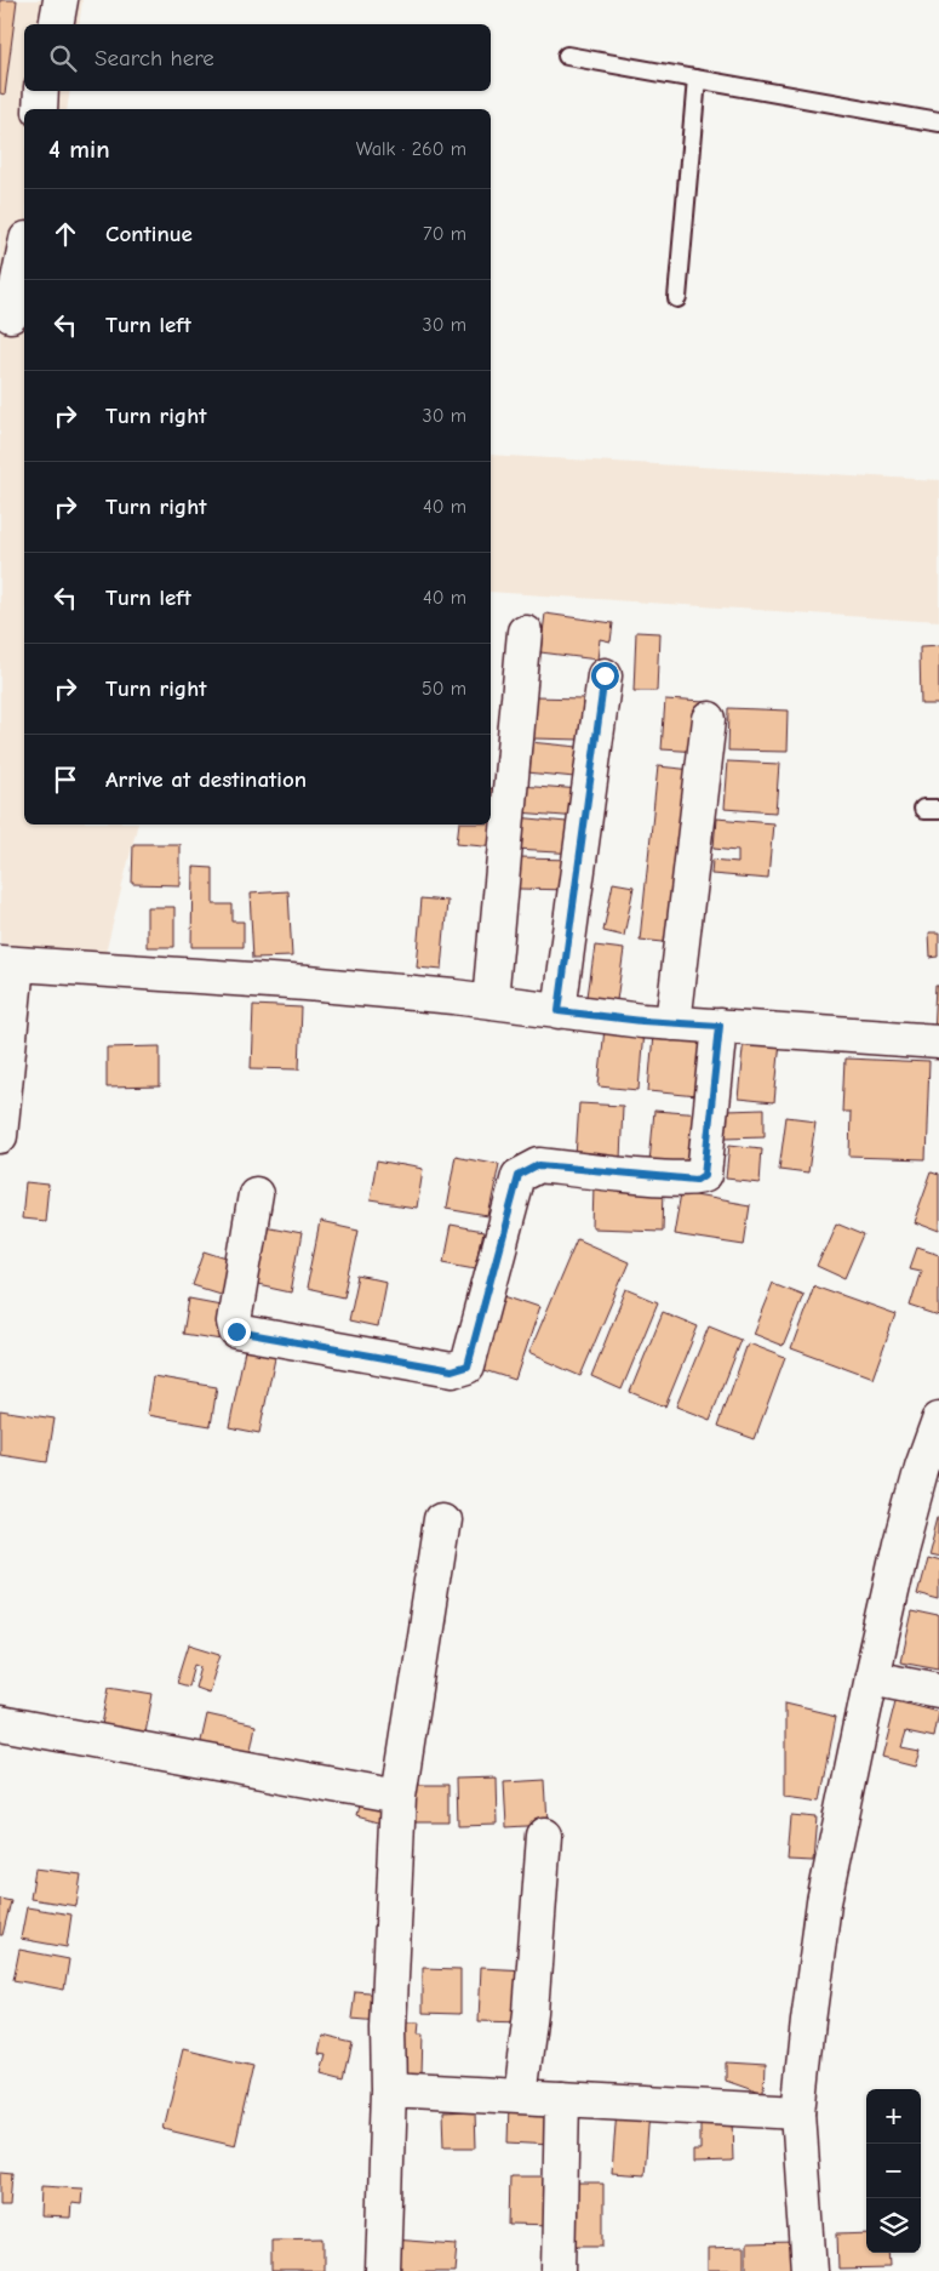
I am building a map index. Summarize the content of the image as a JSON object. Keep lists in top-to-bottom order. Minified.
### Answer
{"page":{"search":"Search here","heading":["4 min","Walk · 260 m"],"list":[["Continue","70 m"],["Turn left","30 m"],["Turn right","30 m"],["Turn right","40 m"],["Turn left","40 m"],["Turn right","50 m"],"Arrive at destination"],"map_buttons":["+","−"]}}
